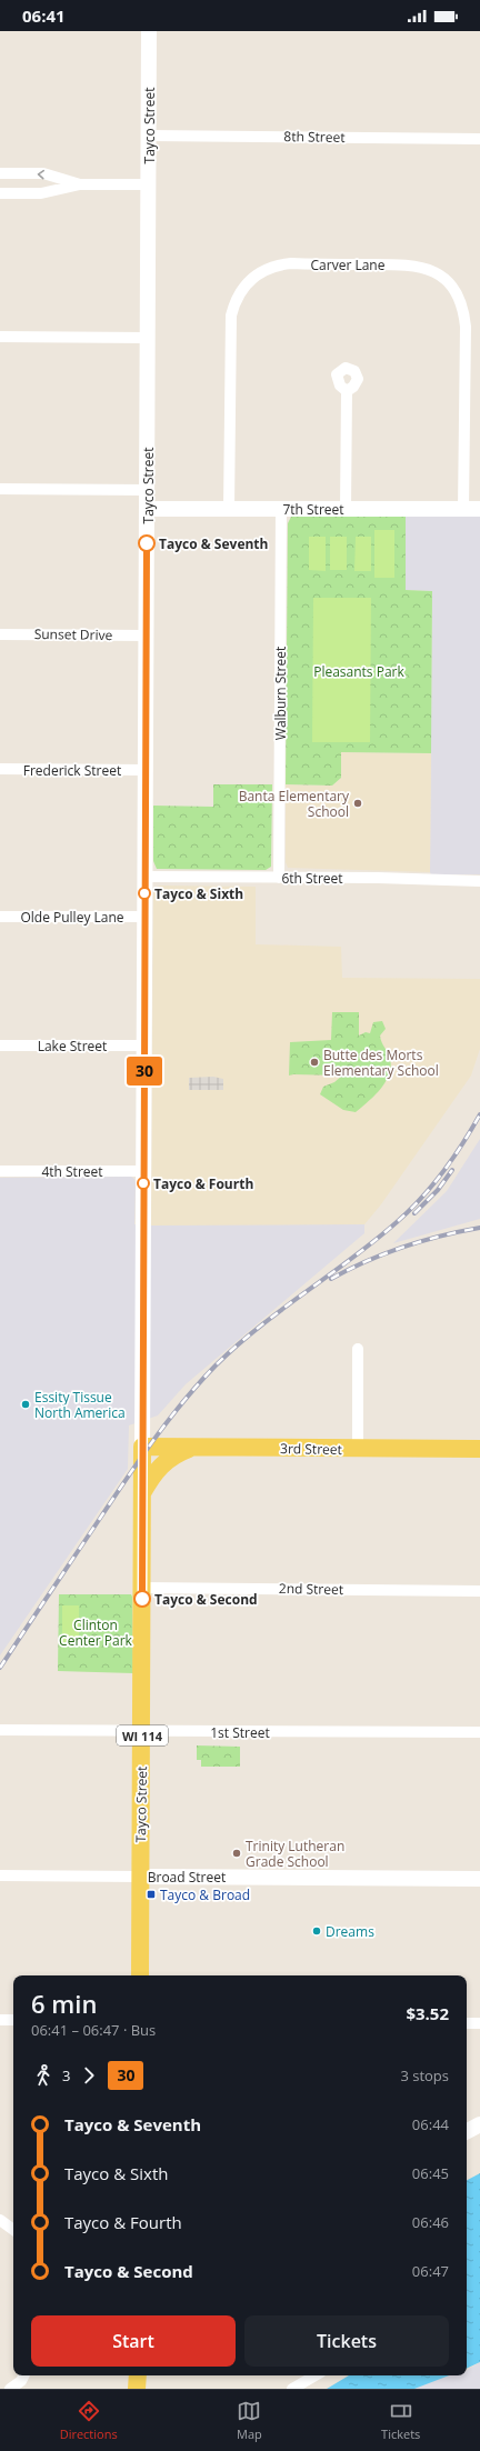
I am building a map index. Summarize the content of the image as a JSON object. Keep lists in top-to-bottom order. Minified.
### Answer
{"streets":{"main road":["Tayco Street","3rd Street","WI 114"],"street":["8th Street","Carver Lane","7th Street","Sunset Drive","Walburn Street","Frederick Street","6th Street","Olde Pulley Lane","Lake Street","4th Street","2nd Street","1st Street","Broad Street"]},"crossings":[["Tayco Street","8th Street"],["Tayco Street","7th Street"],["Tayco Street","Sunset Drive"],["Tayco Street","Frederick Street"],["Tayco Street","6th Street"],["Tayco Street","Olde Pulley Lane"],["Tayco Street","Lake Street"],["Tayco Street","4th Street"],["Tayco Street","3rd Street"],["Tayco Street","2nd Street"],["Tayco Street","1st Street"],["Tayco Street","Broad Street"],["Carver Lane","7th Street"],["7th Street","Walburn Street"],["Walburn Street","6th Street"]],"parks":["Pleasants Park","Clinton Center Park"],"places":{"other":["Tayco & Seventh","Banta Elementary School","Tayco & Sixth","Butte des Morts Elementary School","Tayco & Fourth","Essity Tissue North America","Tayco & Second","Trinity Lutheran Grade School","Dreams"],"transit":["Tayco & Broad"]},"lines":["bus line 30"],"page":{"status":"06:41","on_map":"30","heading":["6 min","06:41 – 06:47 · Bus","$3.52"],"legs":["3","30","3 stops"],"list":[{"name":"Tayco & Seventh","value":"06:44"},{"name":"Tayco & Sixth","value":"06:45"},{"name":"Tayco & Fourth","value":"06:46"},{"name":"Tayco & Second","value":"06:47"}],"buttons":["Start","Tickets"],"tabs":["Directions","Map","Tickets"]}}
